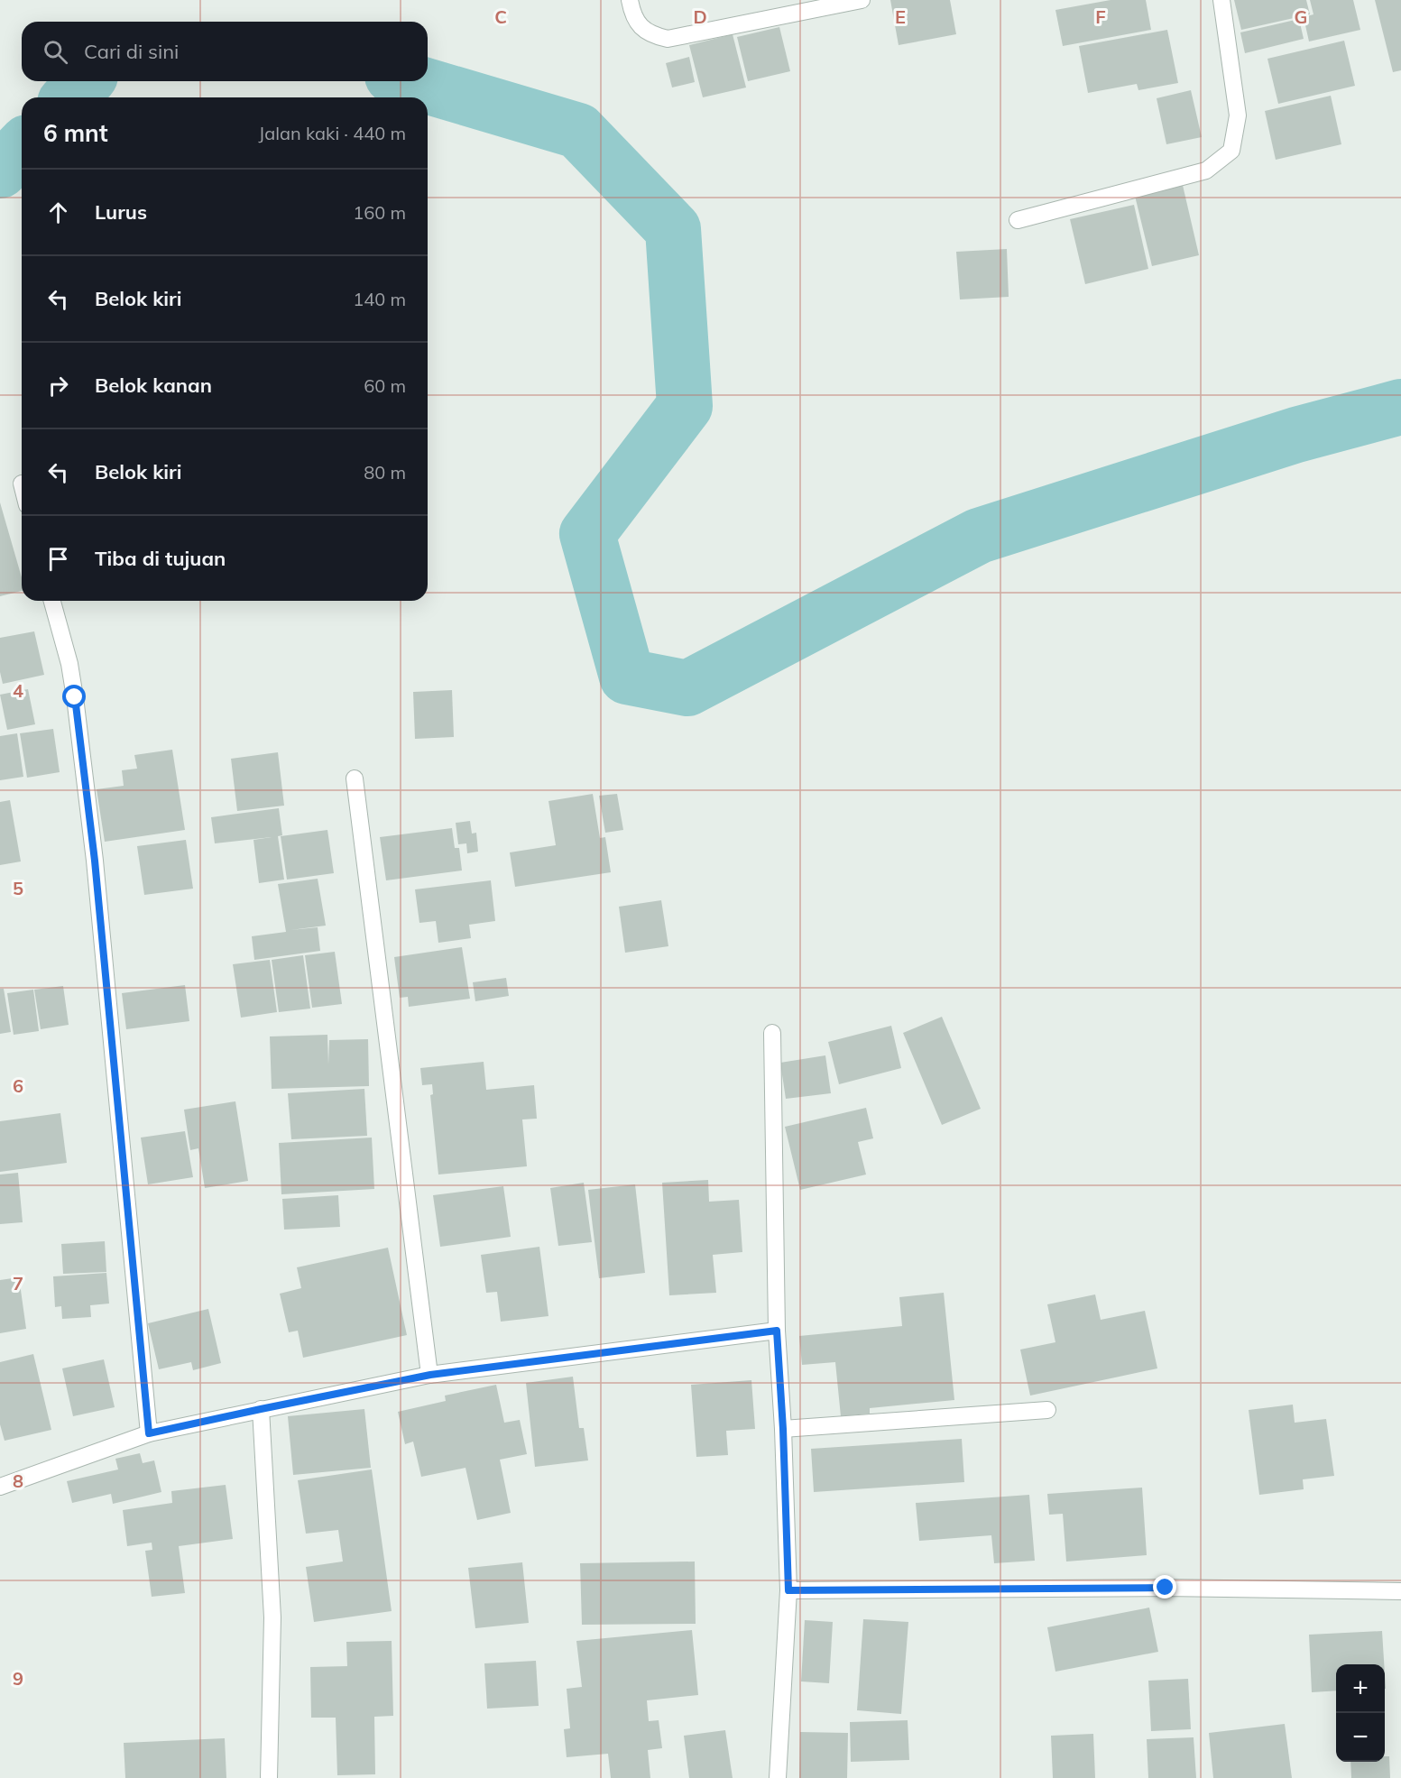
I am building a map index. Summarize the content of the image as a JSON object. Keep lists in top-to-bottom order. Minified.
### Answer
{"page":{"search":"Cari di sini","heading":["6 mnt","Jalan kaki · 440 m"],"list":[["Lurus","160 m"],["Belok kiri","140 m"],["Belok kanan","60 m"],["Belok kiri","80 m"],"Tiba di tujuan"],"map_buttons":["+","−"]},"grid":{"columns":["C","D","E","F","G"],"rows":["4","5","6","7","8","9"]}}
